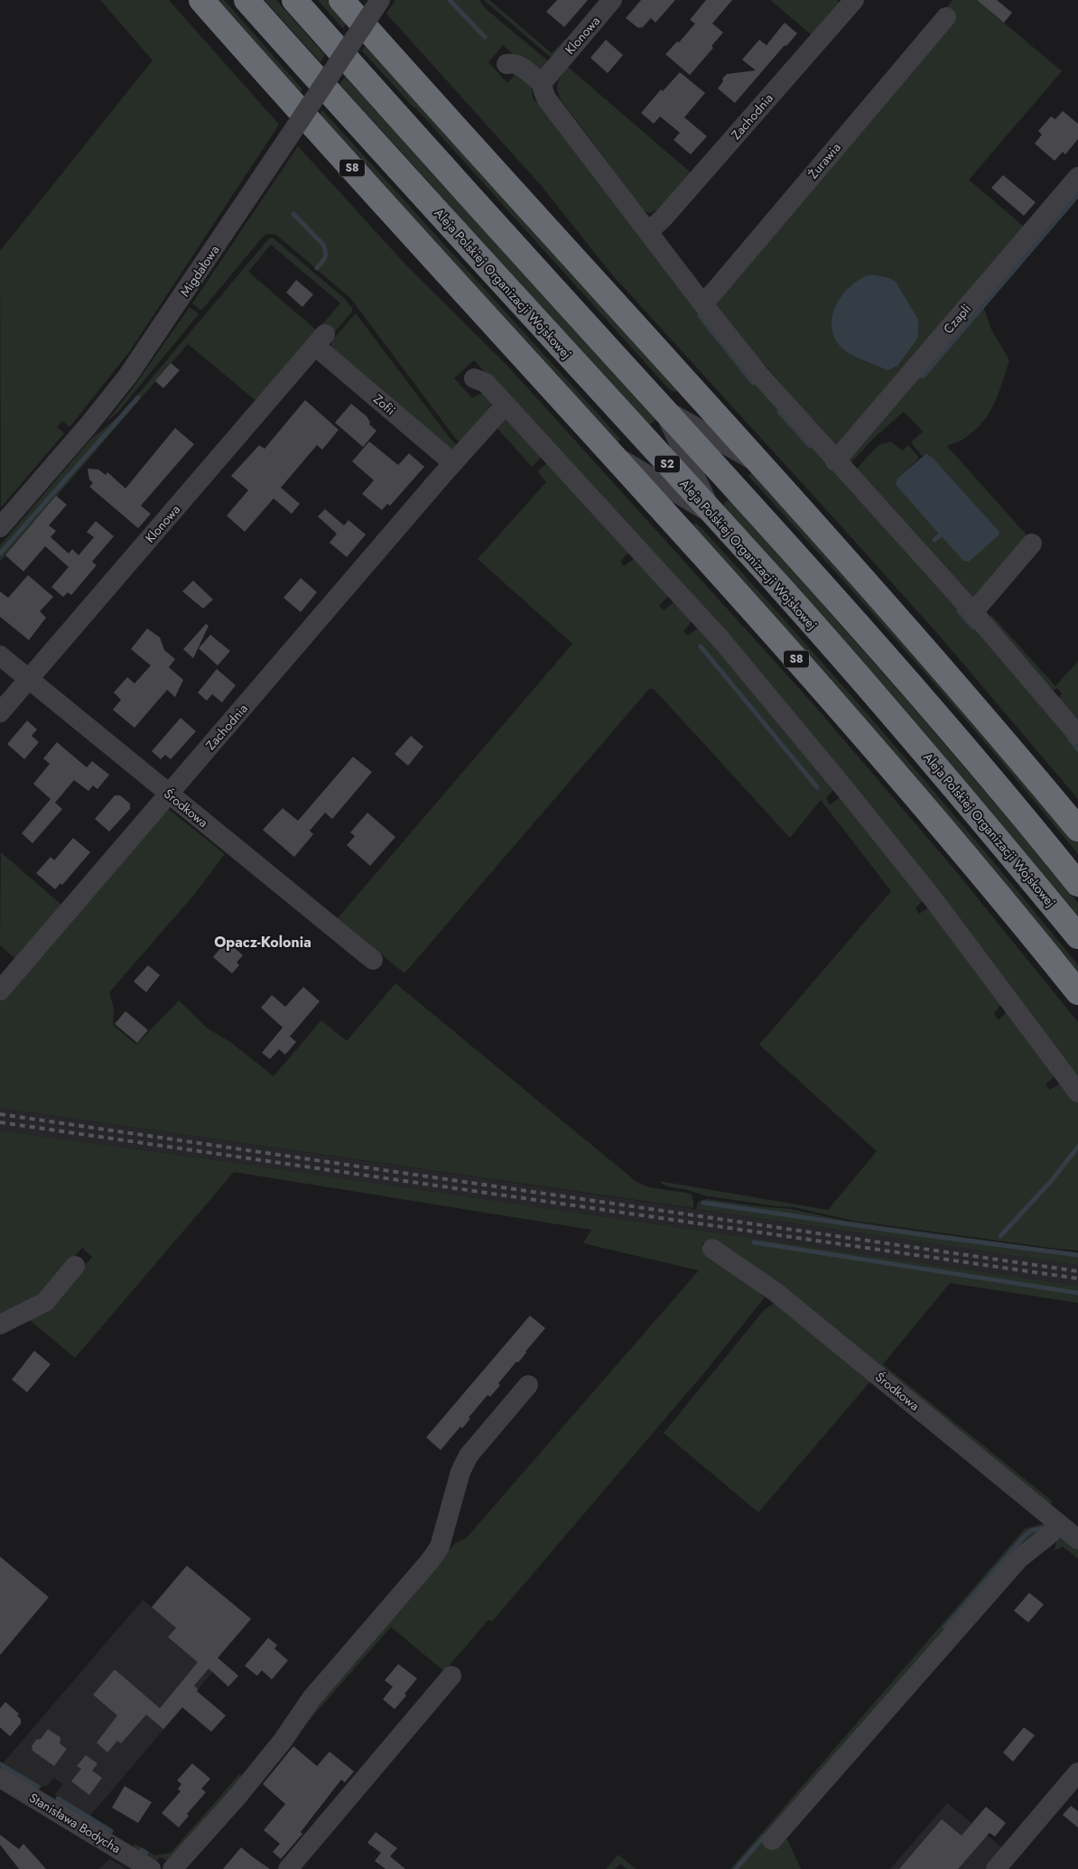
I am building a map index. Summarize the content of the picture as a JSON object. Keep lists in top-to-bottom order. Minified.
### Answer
{"streets":{"highway":["S8","Aleja Polskiej Organizacji Wojskowej","S2"],"street":["Klonowa","Zachodnia","Żurawia","Migdałowa","Czapli","Zofii","Środkowa","Stanisława Bodycha"]},"crossings":[["Klonowa","Zofii"],["Klonowa","Środkowa"],["Zachodnia","Zofii"],["Zachodnia","Środkowa"]],"districts":["Opacz-Kolonia"]}
